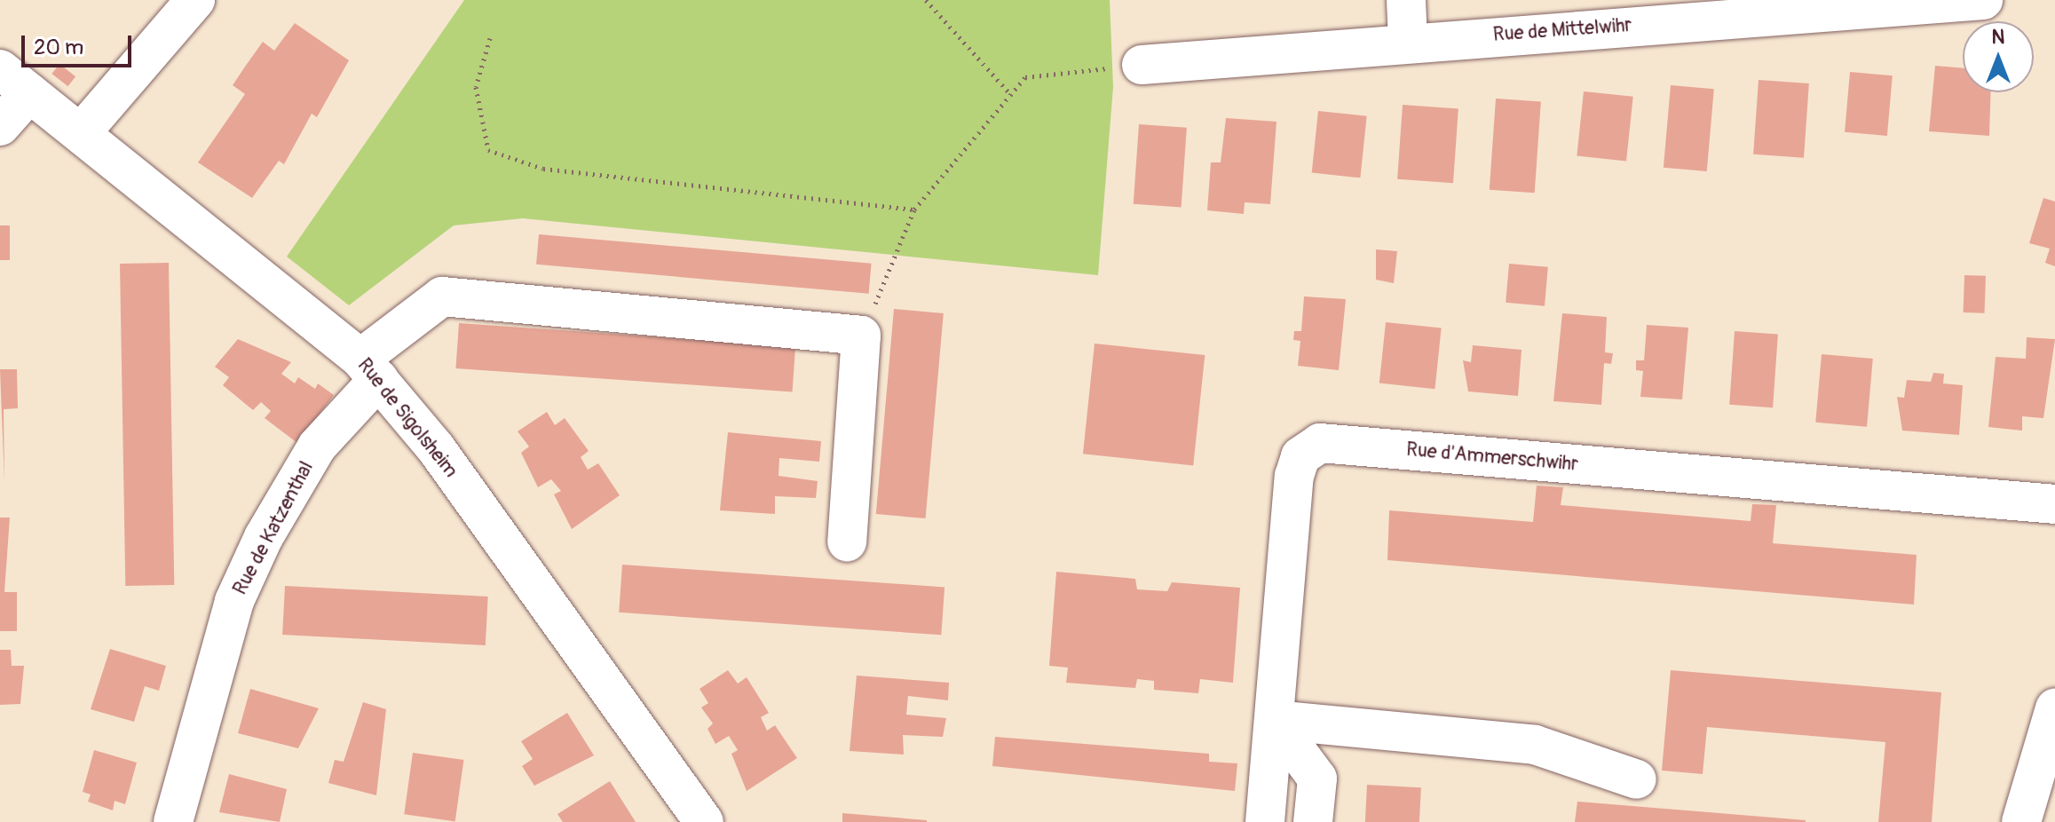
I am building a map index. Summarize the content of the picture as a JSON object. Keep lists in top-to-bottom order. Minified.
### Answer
{"streets":{"street":["Rue de Mittelwihr","Rue de Sigolsheim","Rue d'Ammerschwihr","Rue de Katzenthal"]},"crossings":[["Rue de Sigolsheim","Rue de Katzenthal"]],"scale_bar":"20 m","north":"top"}
